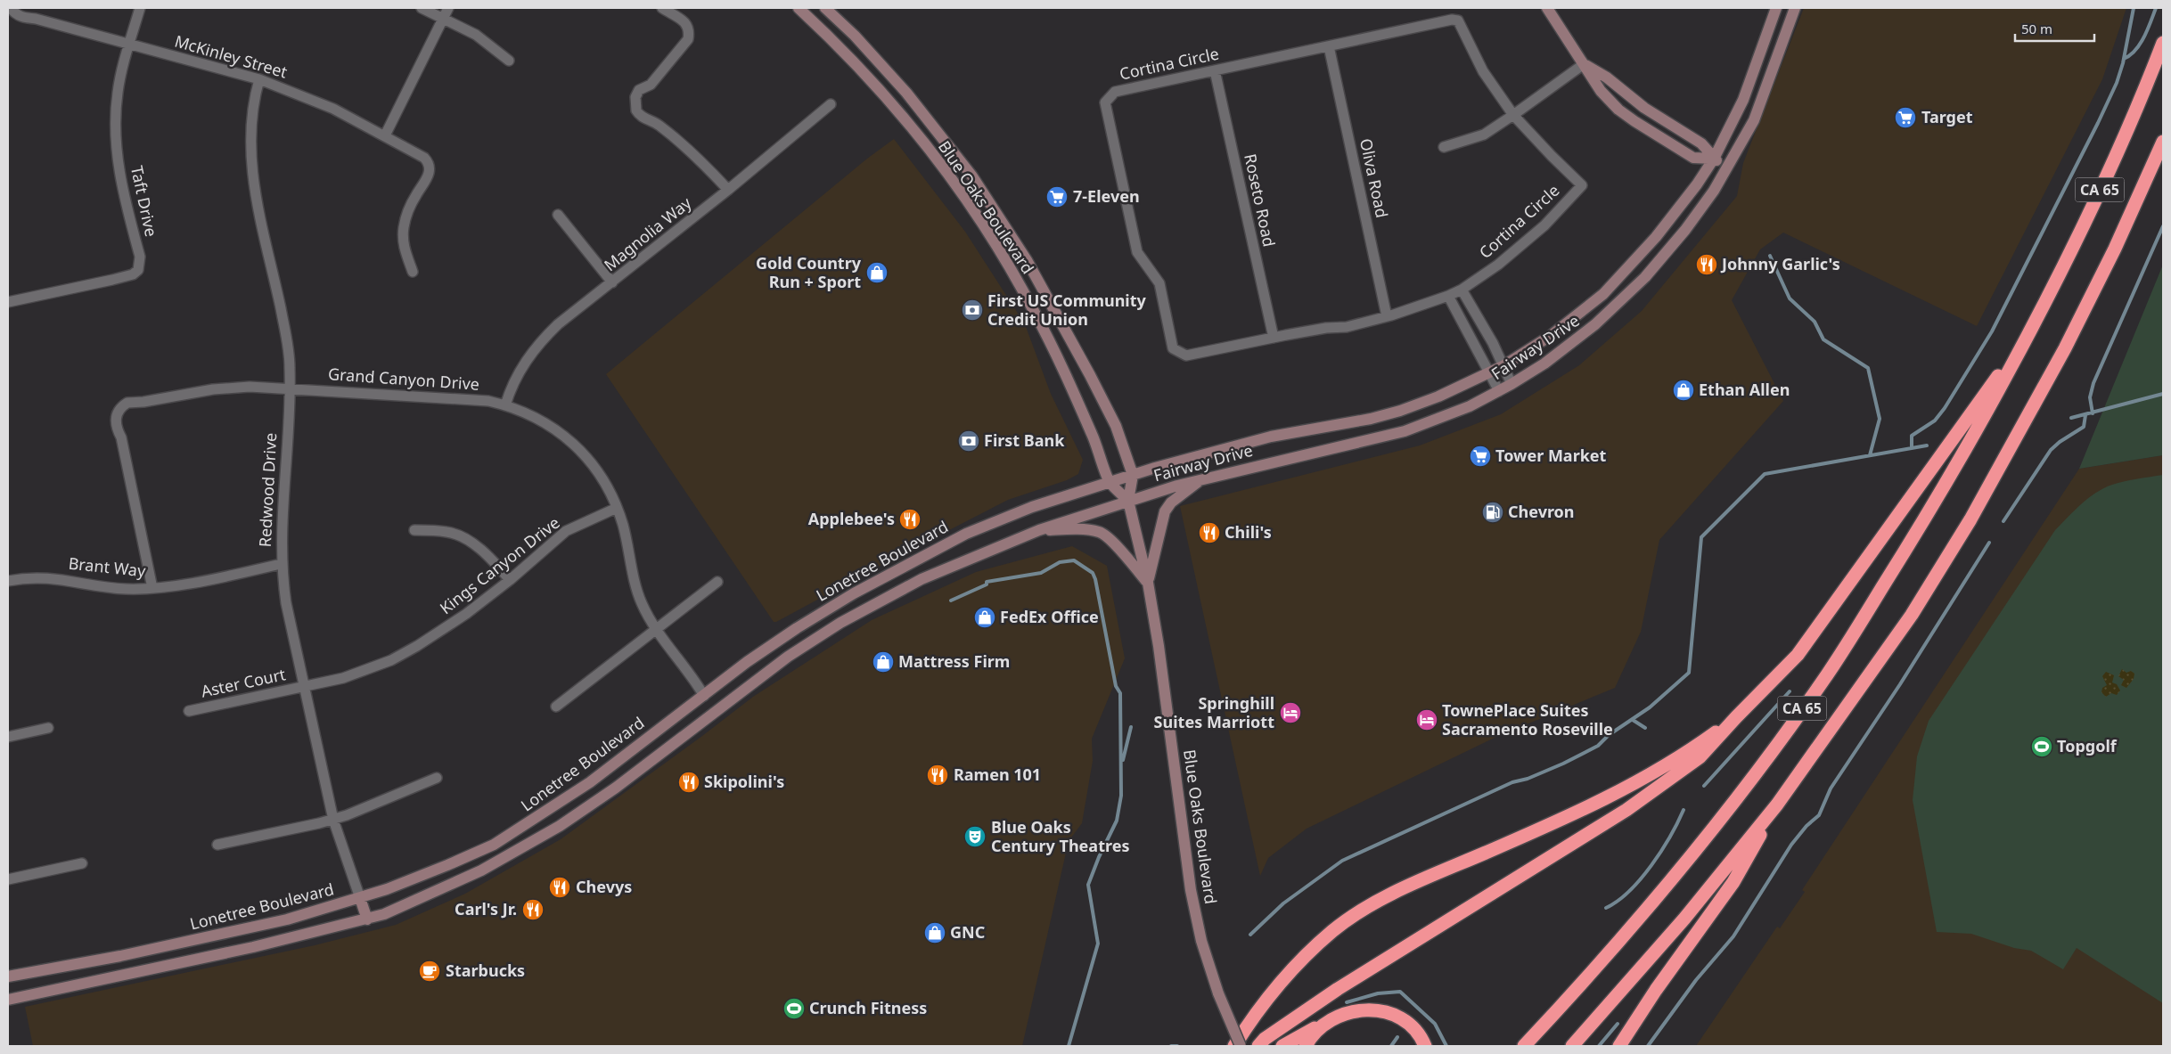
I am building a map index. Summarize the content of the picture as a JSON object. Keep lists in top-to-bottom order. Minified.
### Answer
{"streets":{"highway":["CA 65"],"main road":["Blue Oaks Boulevard","Fairway Drive","Lonetree Boulevard"],"street":["McKinley Street","Cortina Circle","Oliva Road","Roseto Road","Taft Drive","Magnolia Way","Grand Canyon Drive","Redwood Drive","Kings Canyon Drive","Brant Way","Aster Court"]},"crossings":[["McKinley Street","Taft Drive"],["McKinley Street","Redwood Drive"],["Cortina Circle","Oliva Road"],["Cortina Circle","Roseto Road"],["Blue Oaks Boulevard","Fairway Drive"],["Blue Oaks Boulevard","Lonetree Boulevard"],["Magnolia Way","Grand Canyon Drive"],["Fairway Drive","Lonetree Boulevard"],["Grand Canyon Drive","Redwood Drive"],["Grand Canyon Drive","Lonetree Boulevard"],["Grand Canyon Drive","Kings Canyon Drive"],["Grand Canyon Drive","Brant Way"],["Redwood Drive","Lonetree Boulevard"],["Redwood Drive","Kings Canyon Drive"],["Redwood Drive","Brant Way"],["Redwood Drive","Aster Court"],["Kings Canyon Drive","Aster Court"]],"places":{"supermarket":["Target","7-Eleven","Tower Market"],"restaurant":["Johnny Garlic's","Applebee's","Chili's","Ramen 101","Skipolini's","Chevys","Carl's Jr."],"shop":["Gold Country Run + Sport","Ethan Allen","FedEx Office","Mattress Firm","GNC"],"bank":["First US Community Credit Union","First Bank"],"fuel station":["Chevron"],"hotel":["Springhill Suites Marriott","TownePlace Suites Sacramento Roseville"],"sports":["Topgolf","Crunch Fitness"],"theatre":["Blue Oaks Century Theatres"],"cafe":["Starbucks"]},"scale_bar":"50 m"}
